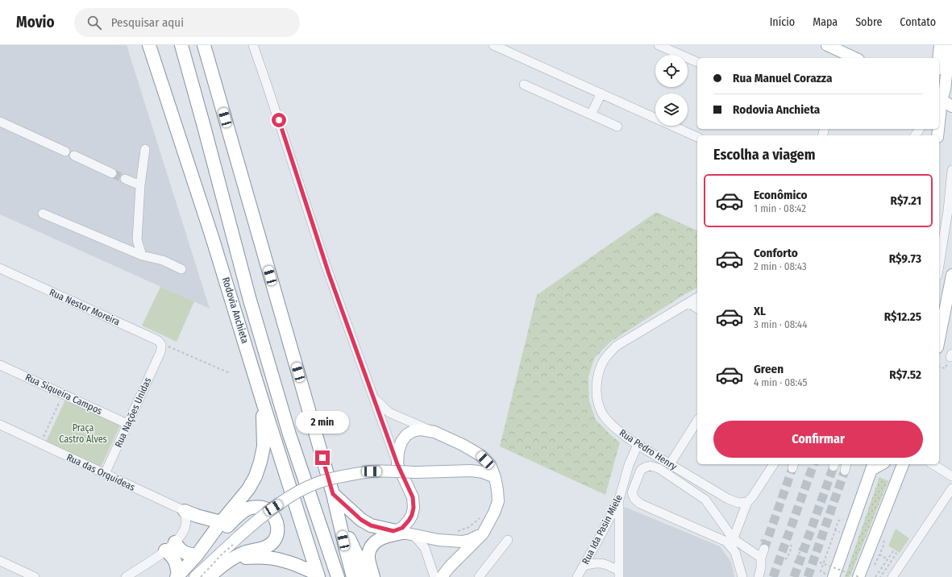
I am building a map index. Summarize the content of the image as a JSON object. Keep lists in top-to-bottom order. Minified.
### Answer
{"streets":{"highway":["Rodovia Anchieta"],"street":["Rua Nestor Moreira","Rua Siqueira Campos","Rua Nações Unidas","Rua Pedro Henry","Rua das Orquídeas","Rua Ida Pasin Miele"]},"crossings":[["Rua Nestor Moreira","Rua Nações Unidas"],["Rua Siqueira Campos","Rua Nações Unidas"],["Rua Nações Unidas","Rua das Orquídeas"],["Rua Pedro Henry","Rua Ida Pasin Miele"]],"parks":["Praça Castro Alves"],"page":{"header":"Movio","search":"Pesquisar aqui","nav":["Início","Mapa","Sobre","Contato"],"banner":["Rua Manuel Corazza","Rodovia Anchieta"],"heading":"Escolha a viagem","list":[{"name":"Econômico","note":"1 min · 08:42","value":"R$7.21"},{"name":"Conforto","note":"2 min · 08:43","value":"R$9.73"},{"name":"XL","note":"3 min · 08:44","value":"R$12.25"},{"name":"Green","note":"4 min · 08:45","value":"R$7.52"}],"bubble":"2 min","buttons":"Confirmar"}}
